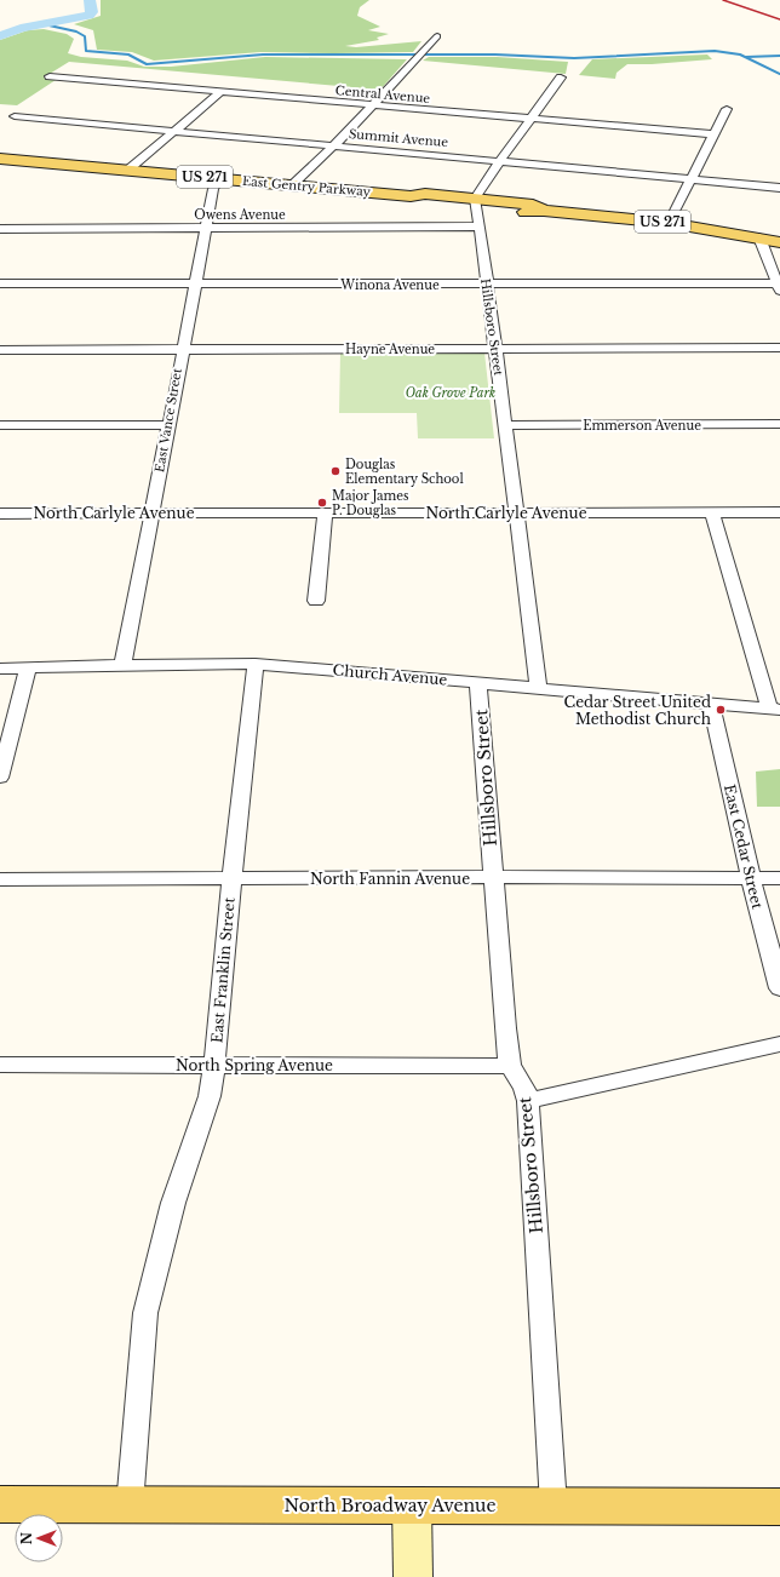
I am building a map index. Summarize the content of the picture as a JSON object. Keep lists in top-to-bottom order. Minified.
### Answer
{"streets":{"main road":["US 271","East Gentry Parkway","North Broadway Avenue"],"street":["Central Avenue","Summit Avenue","Owens Avenue","Winona Avenue","Hillsboro Street","Hayne Avenue","East Vance Street","Emmerson Avenue","North Carlyle Avenue","Church Avenue","East Cedar Street","North Fannin Avenue","East Franklin Street","North Spring Avenue"]},"crossings":[["East Gentry Parkway","Hillsboro Street"],["East Gentry Parkway","East Vance Street"],["Owens Avenue","Hillsboro Street"],["Owens Avenue","East Vance Street"],["Winona Avenue","Hillsboro Street"],["Winona Avenue","East Vance Street"],["Hillsboro Street","Hayne Avenue"],["Hillsboro Street","Emmerson Avenue"],["Hillsboro Street","North Carlyle Avenue"],["Hillsboro Street","Church Avenue"],["Hillsboro Street","North Fannin Avenue"],["Hillsboro Street","North Spring Avenue"],["Hillsboro Street","North Broadway Avenue"],["Hayne Avenue","East Vance Street"],["East Vance Street","North Carlyle Avenue"],["East Vance Street","Church Avenue"],["Church Avenue","East Cedar Street"],["Church Avenue","East Franklin Street"],["East Cedar Street","North Fannin Avenue"],["North Fannin Avenue","East Franklin Street"],["East Franklin Street","North Spring Avenue"],["East Franklin Street","North Broadway Avenue"]],"parks":["Oak Grove Park"],"places":["Douglas Elementary School","Major James P. Douglas","Cedar Street United Methodist Church"],"north":"left"}
